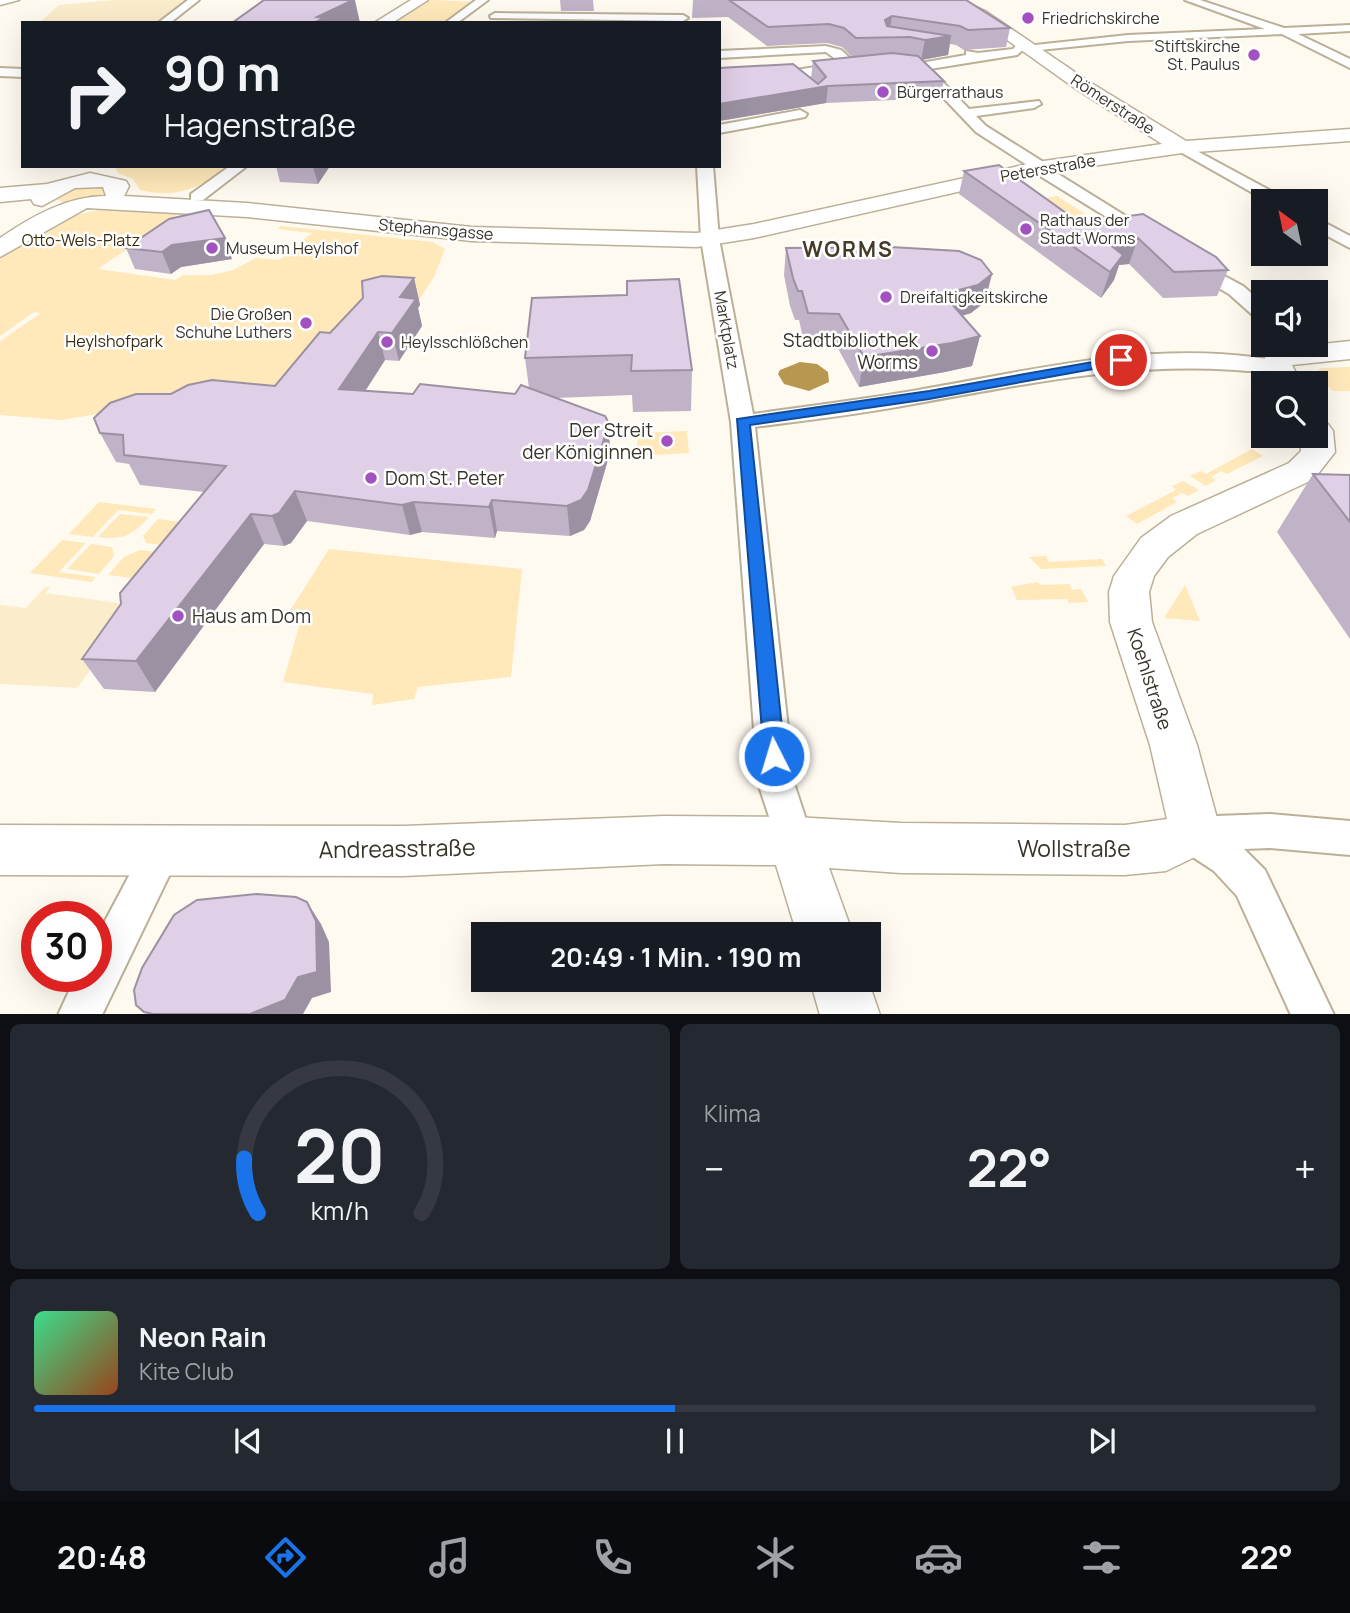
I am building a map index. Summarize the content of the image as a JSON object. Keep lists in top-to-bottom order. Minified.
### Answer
{"streets":{"street":["Römerstraße","Petersstraße","Stephansgasse","Marktplatz","Koehlstraße","Andreasstraße","Wollstraße"]},"crossings":[["Römerstraße","Petersstraße"],["Petersstraße","Stephansgasse"],["Petersstraße","Marktplatz"],["Stephansgasse","Marktplatz"],["Marktplatz","Andreasstraße"],["Marktplatz","Wollstraße"],["Koehlstraße","Wollstraße"],["Andreasstraße","Wollstraße"]],"districts":["WORMS"],"parks":["Otto-Wels-Platz","Heylshofpark"],"places":["Friedrichskirche","Stiftskirche St. Paulus","Bürgerrathaus","Rathaus der Stadt Worms","Museum Heylshof","Dreifaltigkeitskirche","Die Großen Schuhe Luthers","Heylsschlößchen","Stadtbibliothek Worms","Der Streit der Königinnen","Dom St. Peter","Haus am Dom"],"north":"top left","page":{"turn":["90 m","Hagenstraße"],"limit":"30","trip":"20:49 · 1 Min. · 190 m","tile":"Klima","heat":["−","22°","+"],"song":["Neon Rain","Kite Club"],"tabs":["20:48","22°"],"gauge":["20","km/h"]}}
